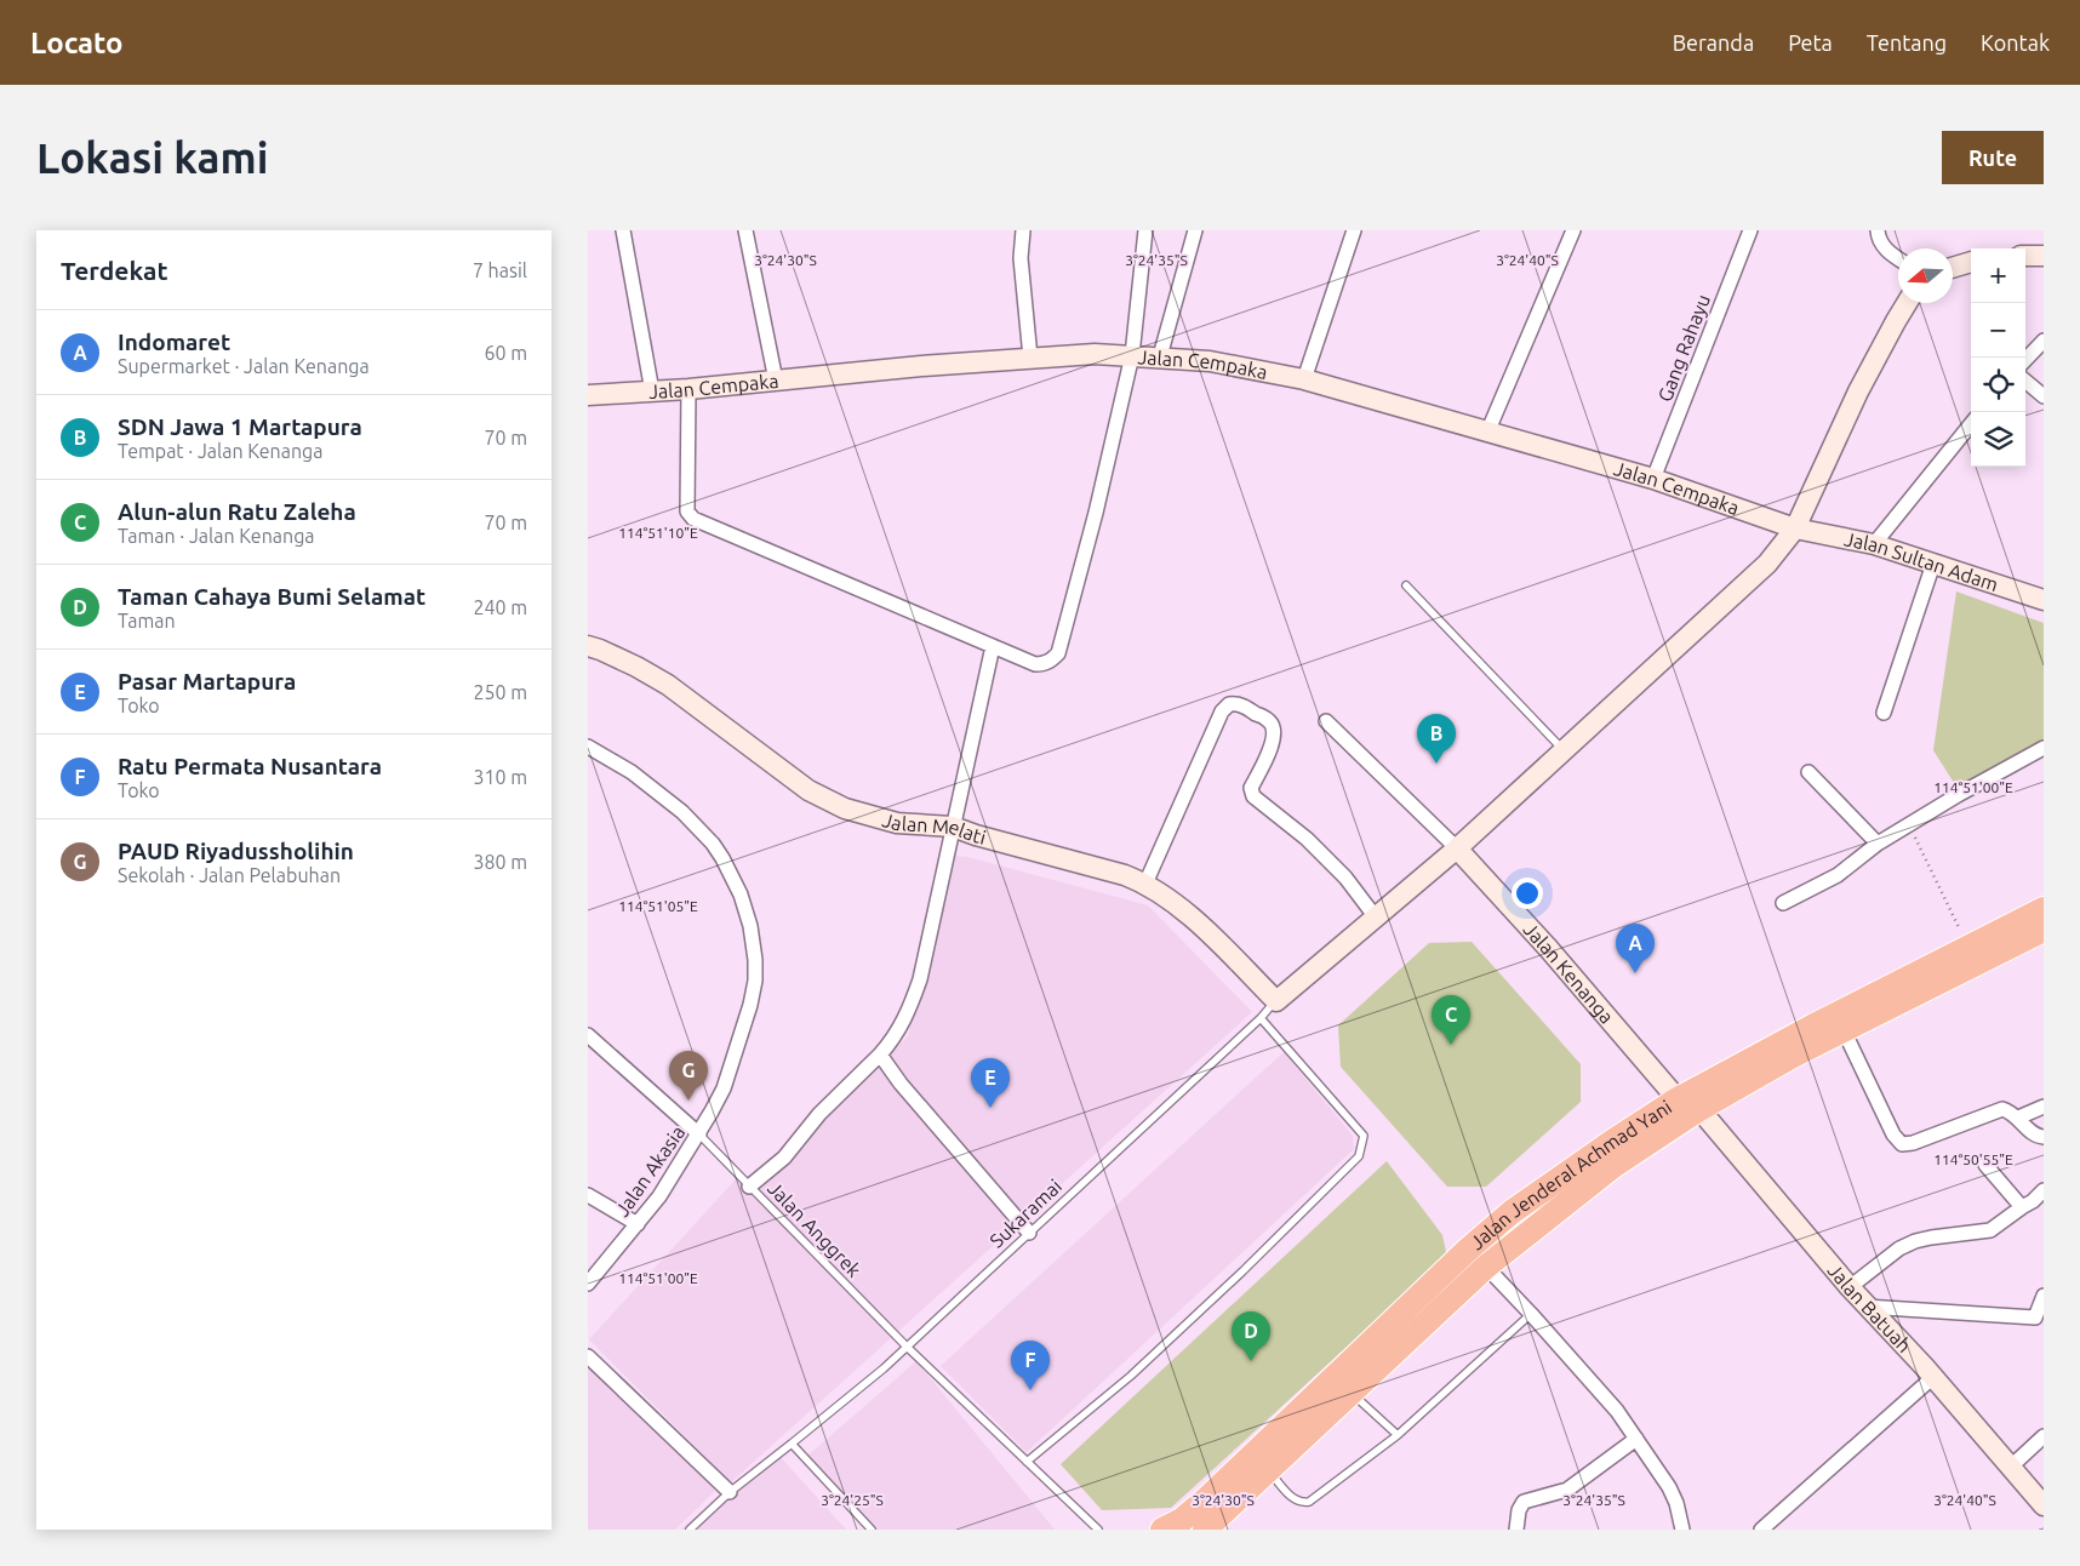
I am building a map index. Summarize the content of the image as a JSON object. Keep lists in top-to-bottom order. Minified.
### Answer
{"streets":{"highway":["Jalan Jenderal Achmad Yani"],"street":["Gang Rahayu","Jalan Cempaka","Jalan Sultan Adam","Jalan Melati","Jalan Kenanga","Jalan Akasia","Jalan Batuah"],"lane":["Sukaramai","Jalan Anggrek"]},"crossings":[["Gang Rahayu","Jalan Cempaka"],["Jalan Cempaka","Jalan Sultan Adam"],["Jalan Melati","Sukaramai"],["Jalan Kenanga","Jalan Jenderal Achmad Yani"],["Jalan Kenanga","Jalan Batuah"],["Jalan Akasia","Jalan Anggrek"],["Jalan Jenderal Achmad Yani","Jalan Batuah"],["Sukaramai","Jalan Anggrek"]],"north":"left","page":{"header":"Locato","nav":["Beranda","Peta","Tentang","Kontak"],"buttons":"Rute","title":"Lokasi kami","heading":["Terdekat","7 hasil"],"map_buttons":["+","−"],"list":[{"mark":"A","name":"Indomaret","note":"Supermarket · Jalan Kenanga","value":"60 m"},{"mark":"B","name":"SDN Jawa 1 Martapura","note":"Tempat · Jalan Kenanga","value":"70 m"},{"mark":"C","name":"Alun-alun Ratu Zaleha","note":"Taman · Jalan Kenanga","value":"70 m"},{"mark":"D","name":"Taman Cahaya Bumi Selamat","note":"Taman","value":"240 m"},{"mark":"E","name":"Pasar Martapura","note":"Toko","value":"250 m"},{"mark":"F","name":"Ratu Permata Nusantara","note":"Toko","value":"310 m"},{"mark":"G","name":"PAUD Riyadussholihin","note":"Sekolah · Jalan Pelabuhan","value":"380 m"}],"pins":["B","A","C","G","E","D","F"]},"coordinates":["3°24'30\"S","3°24'35\"S","3°24'40\"S","114°51'10\"E","114°51'00\"E","114°51'05\"E","114°50'55\"E","3°24'25\"S"]}
